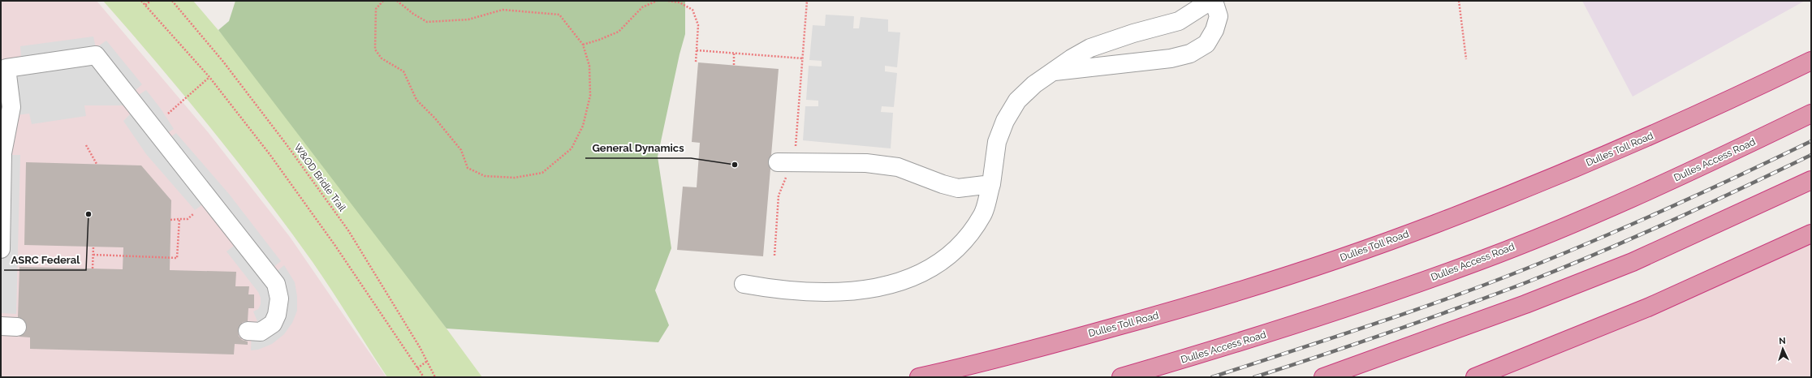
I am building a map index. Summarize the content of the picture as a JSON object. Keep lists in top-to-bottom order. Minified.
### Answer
{"streets":{"highway":["Dulles Toll Road","Dulles Access Road"],"path":["W&OD Bridle Trail"]},"places":["General Dynamics","ASRC Federal"],"north":"top"}
